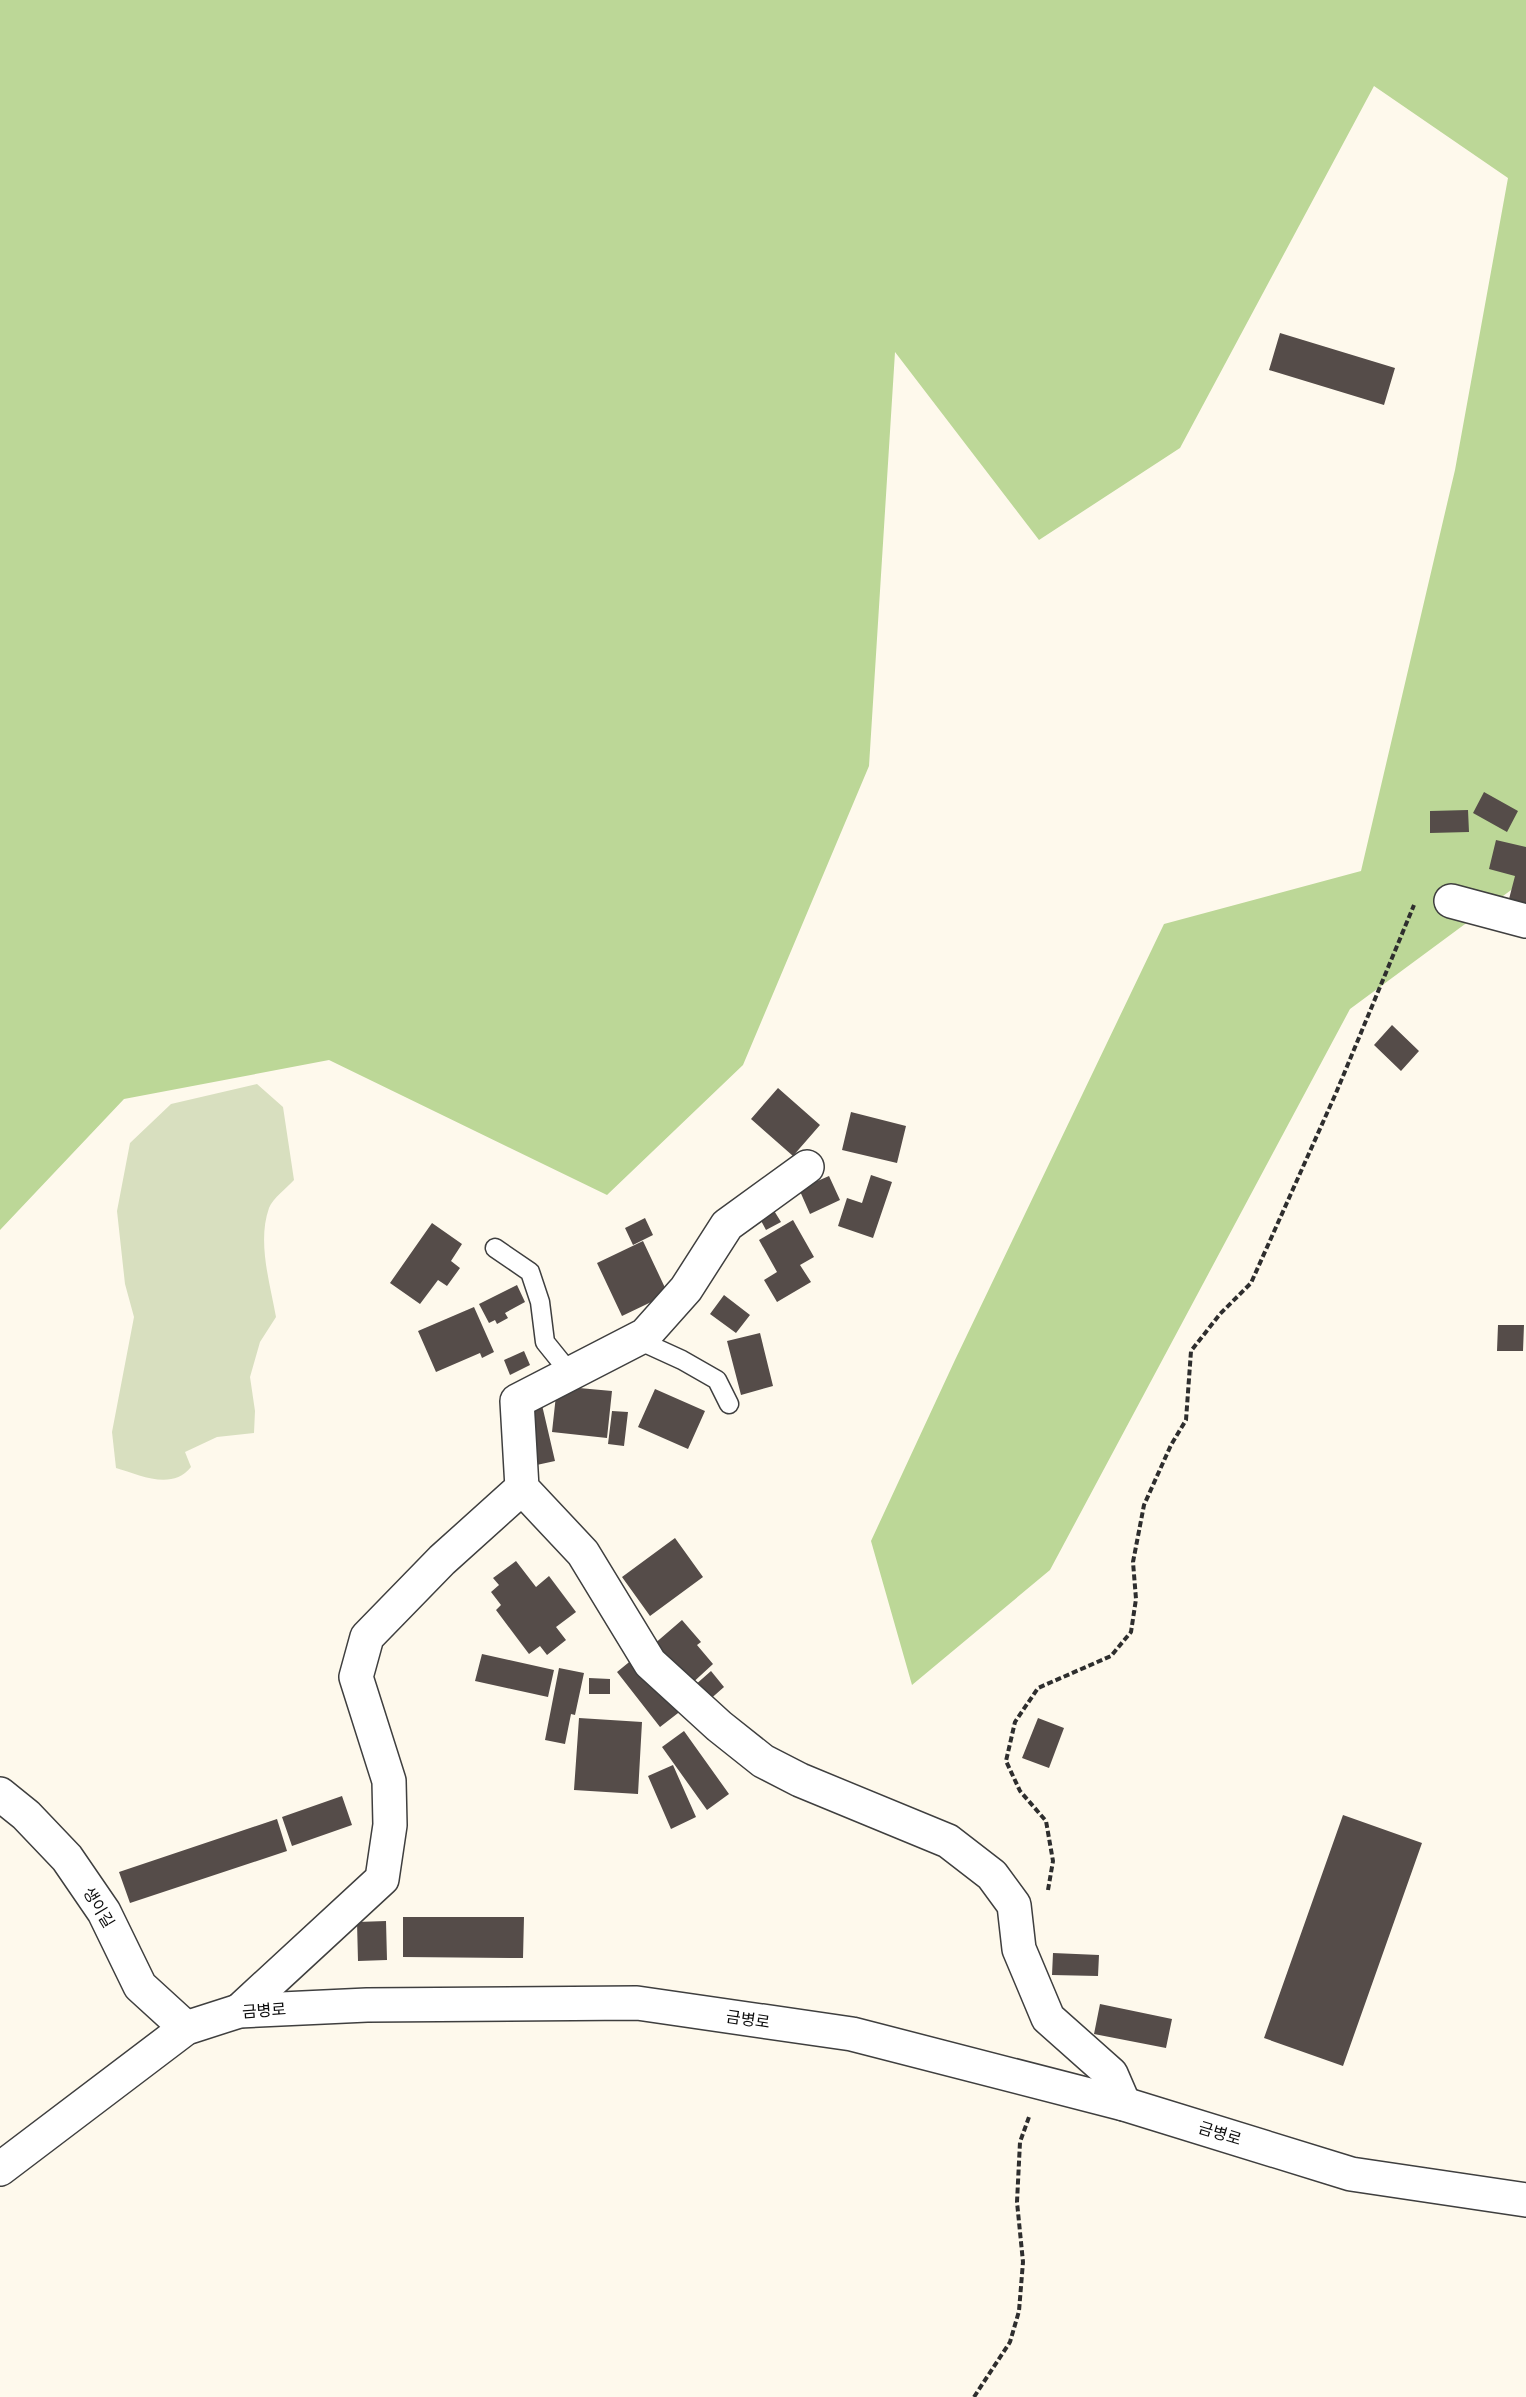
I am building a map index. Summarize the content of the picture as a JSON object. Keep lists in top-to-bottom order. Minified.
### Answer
{"streets":{"street":["생이길","금병로"]},"crossings":[["생이길","금병로"]]}
